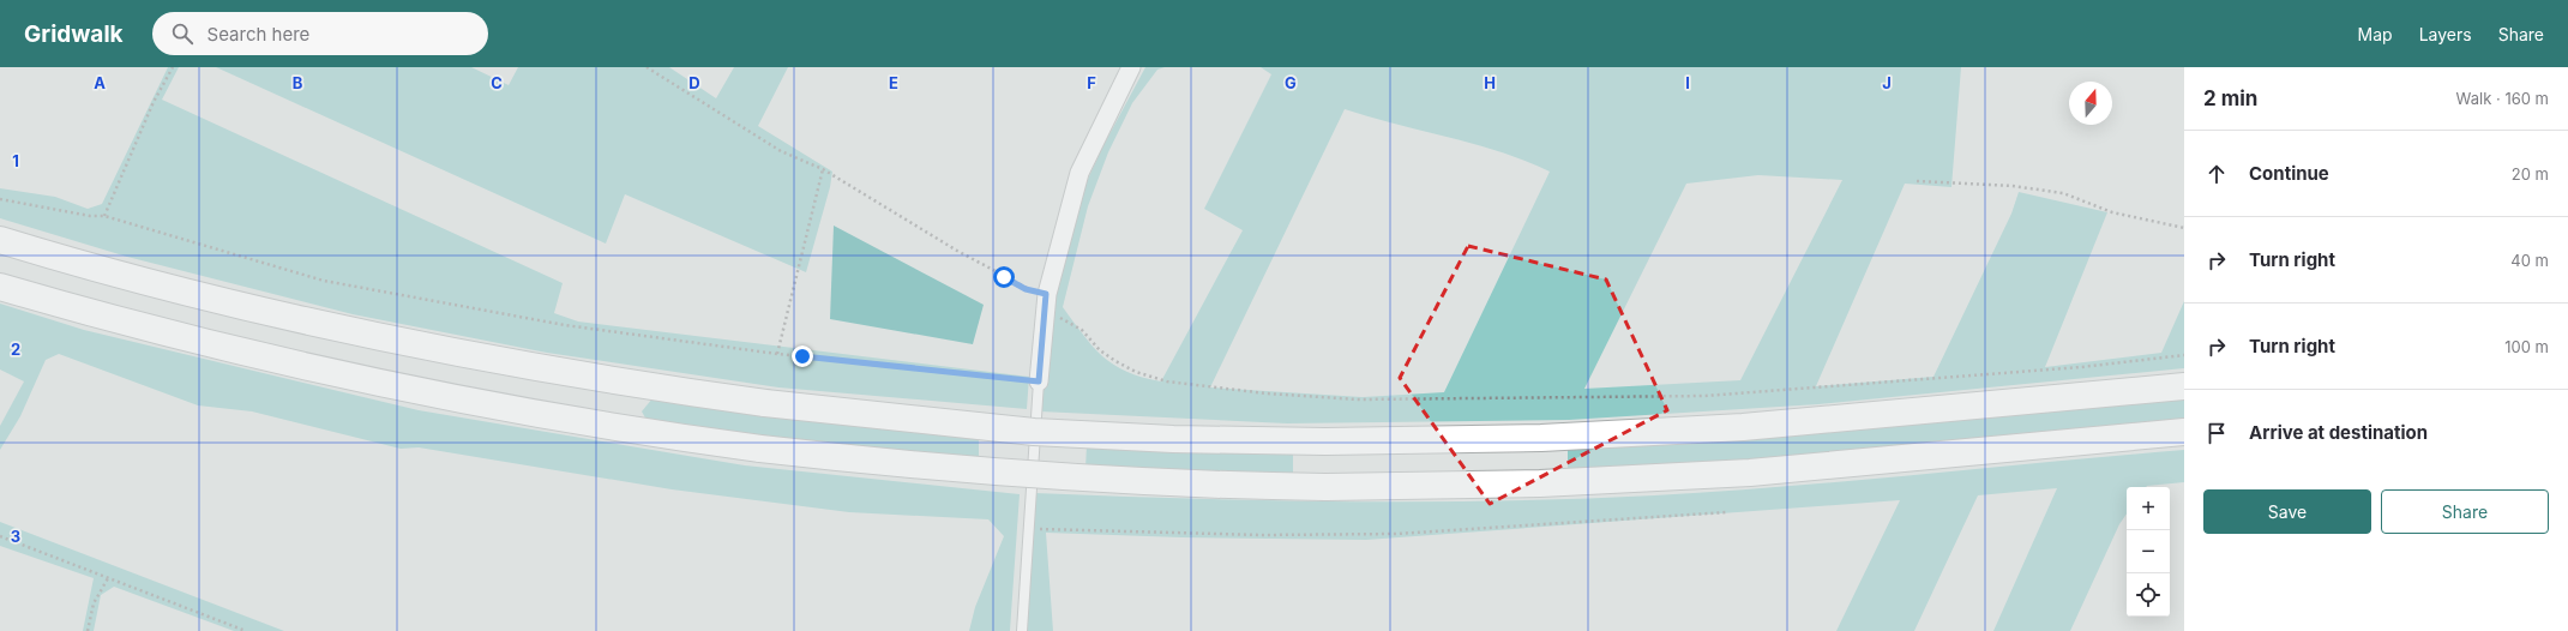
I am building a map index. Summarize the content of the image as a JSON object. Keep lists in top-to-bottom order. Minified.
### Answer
{"north":"top","page":{"header":"Gridwalk","search":"Search here","nav":["Map","Layers","Share"],"heading":["2 min","Walk · 160 m"],"list":[["Continue","20 m"],["Turn right","40 m"],["Turn right","100 m"],"Arrive at destination"],"buttons":["Save","Share"],"map_buttons":["+","−"]},"grid":{"columns":["A","B","C","D","E","F","G","H","I","J"],"rows":["1","2","3"]}}
